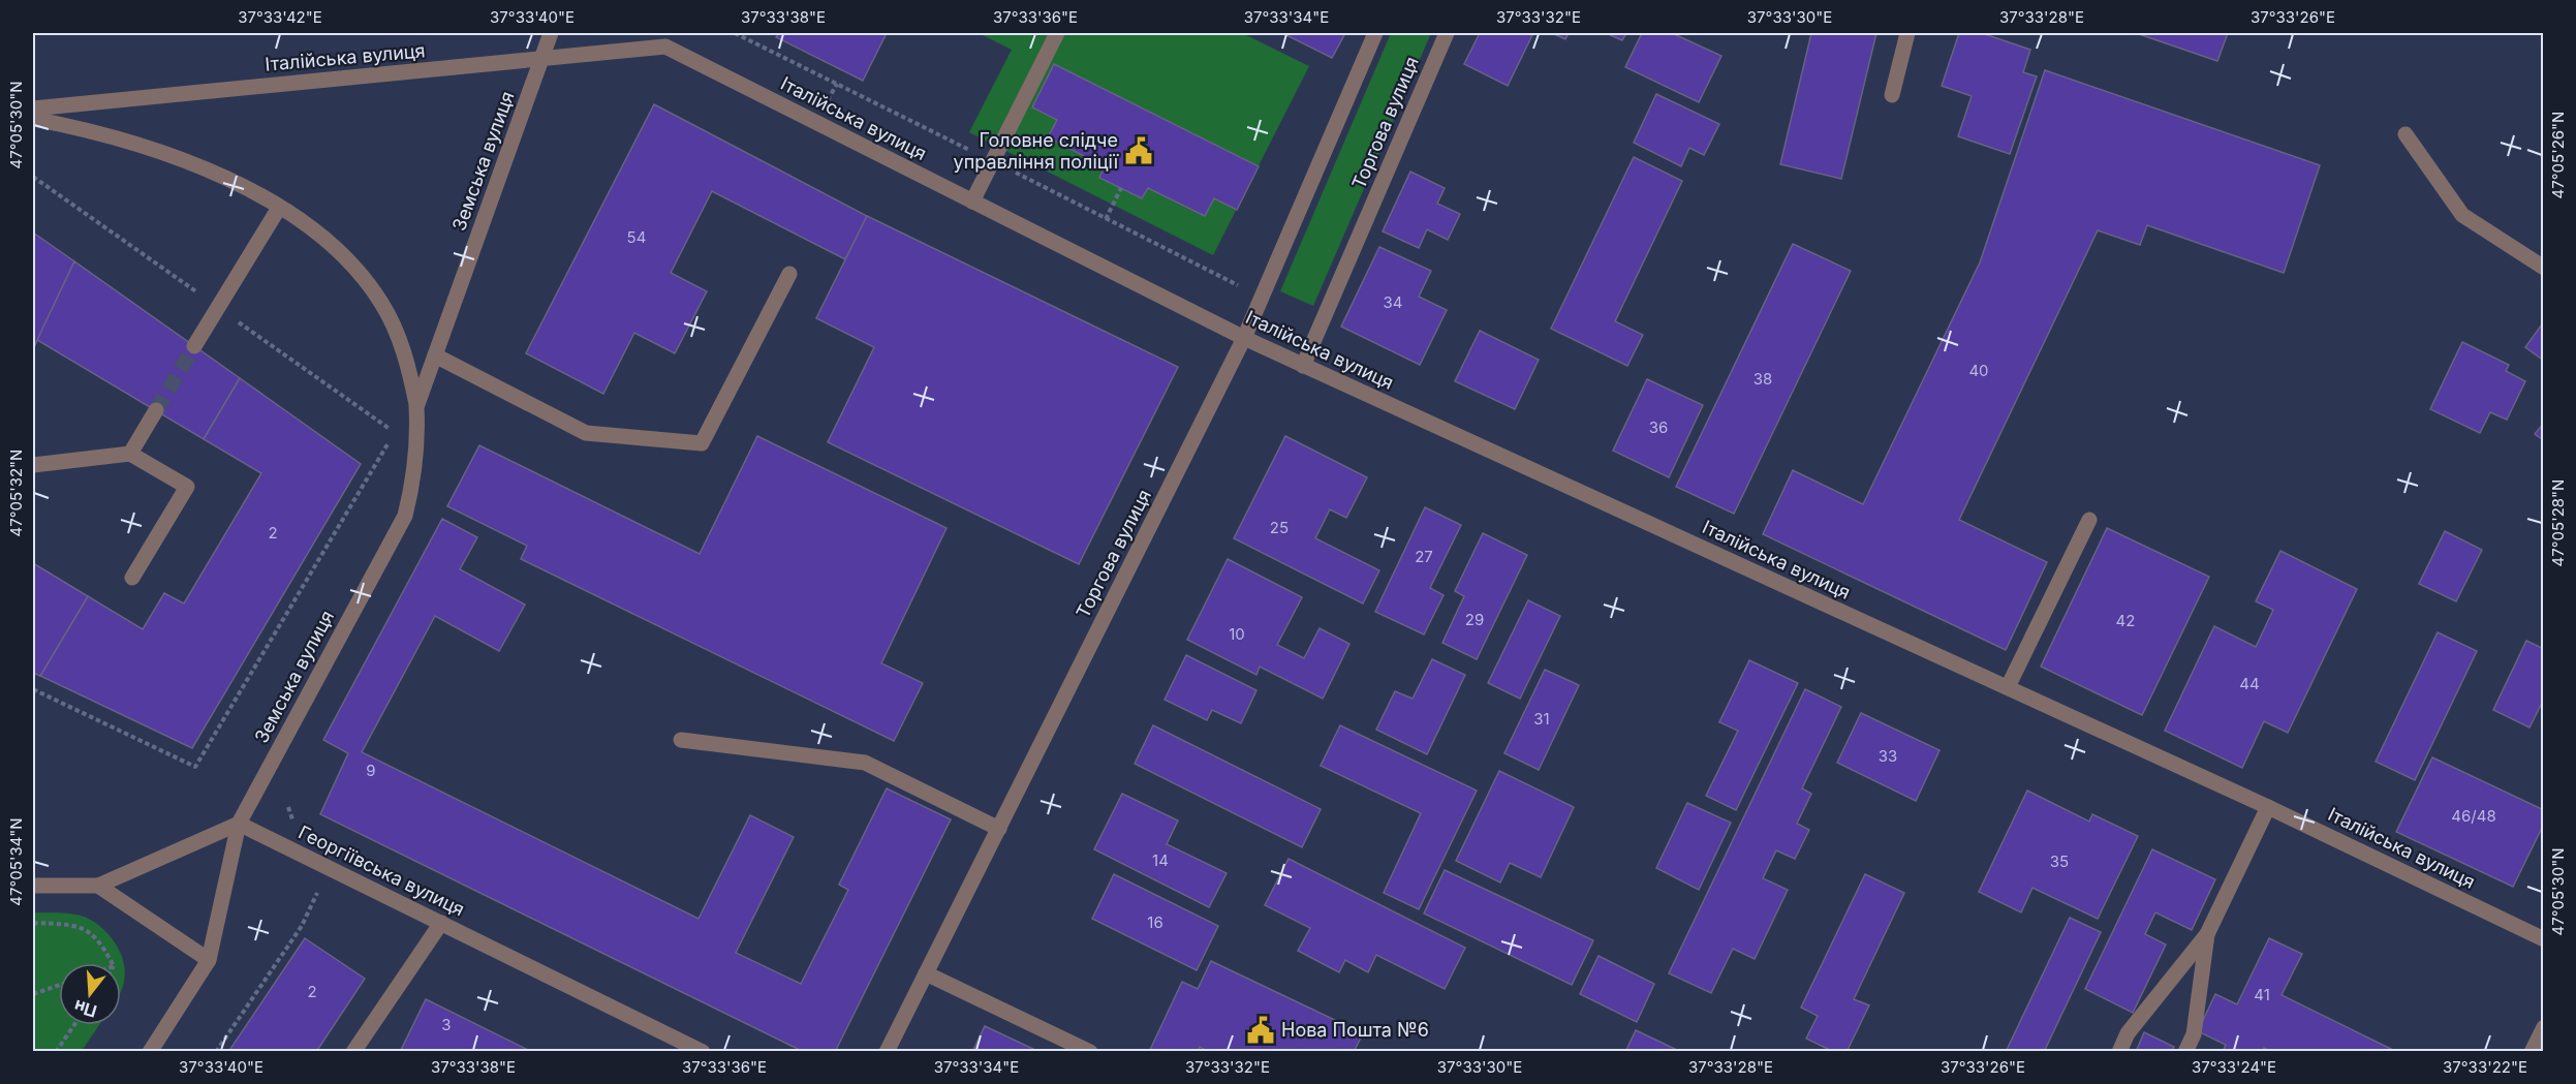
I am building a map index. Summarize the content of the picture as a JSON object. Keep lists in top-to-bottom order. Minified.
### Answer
{"streets":{"street":["Італійська вулиця","Торгова вулиця","Земська вулиця","Георгіївська вулиця"]},"crossings":[["Італійська вулиця","Торгова вулиця"],["Італійська вулиця","Земська вулиця"],["Земська вулиця","Георгіївська вулиця"]],"places":{"public building":["Головне слідче управління поліції","Нова Пошта №6"]},"house_numbers":["54","34","40","38","36","25","2","27","29","42","10","44","31","33","9","46/48","14","35","16","2","41","3"],"north":"bottom","coordinates":["37°33'42\"E","37°33'40\"E","37°33'38\"E","37°33'36\"E","37°33'34\"E","37°33'32\"E","37°33'30\"E","37°33'28\"E","37°33'26\"E","47°05'30\"N","47°05'26\"N","47°05'32\"N","47°05'28\"N","47°05'34\"N","37°33'24\"E","37°33'22\"E"]}
